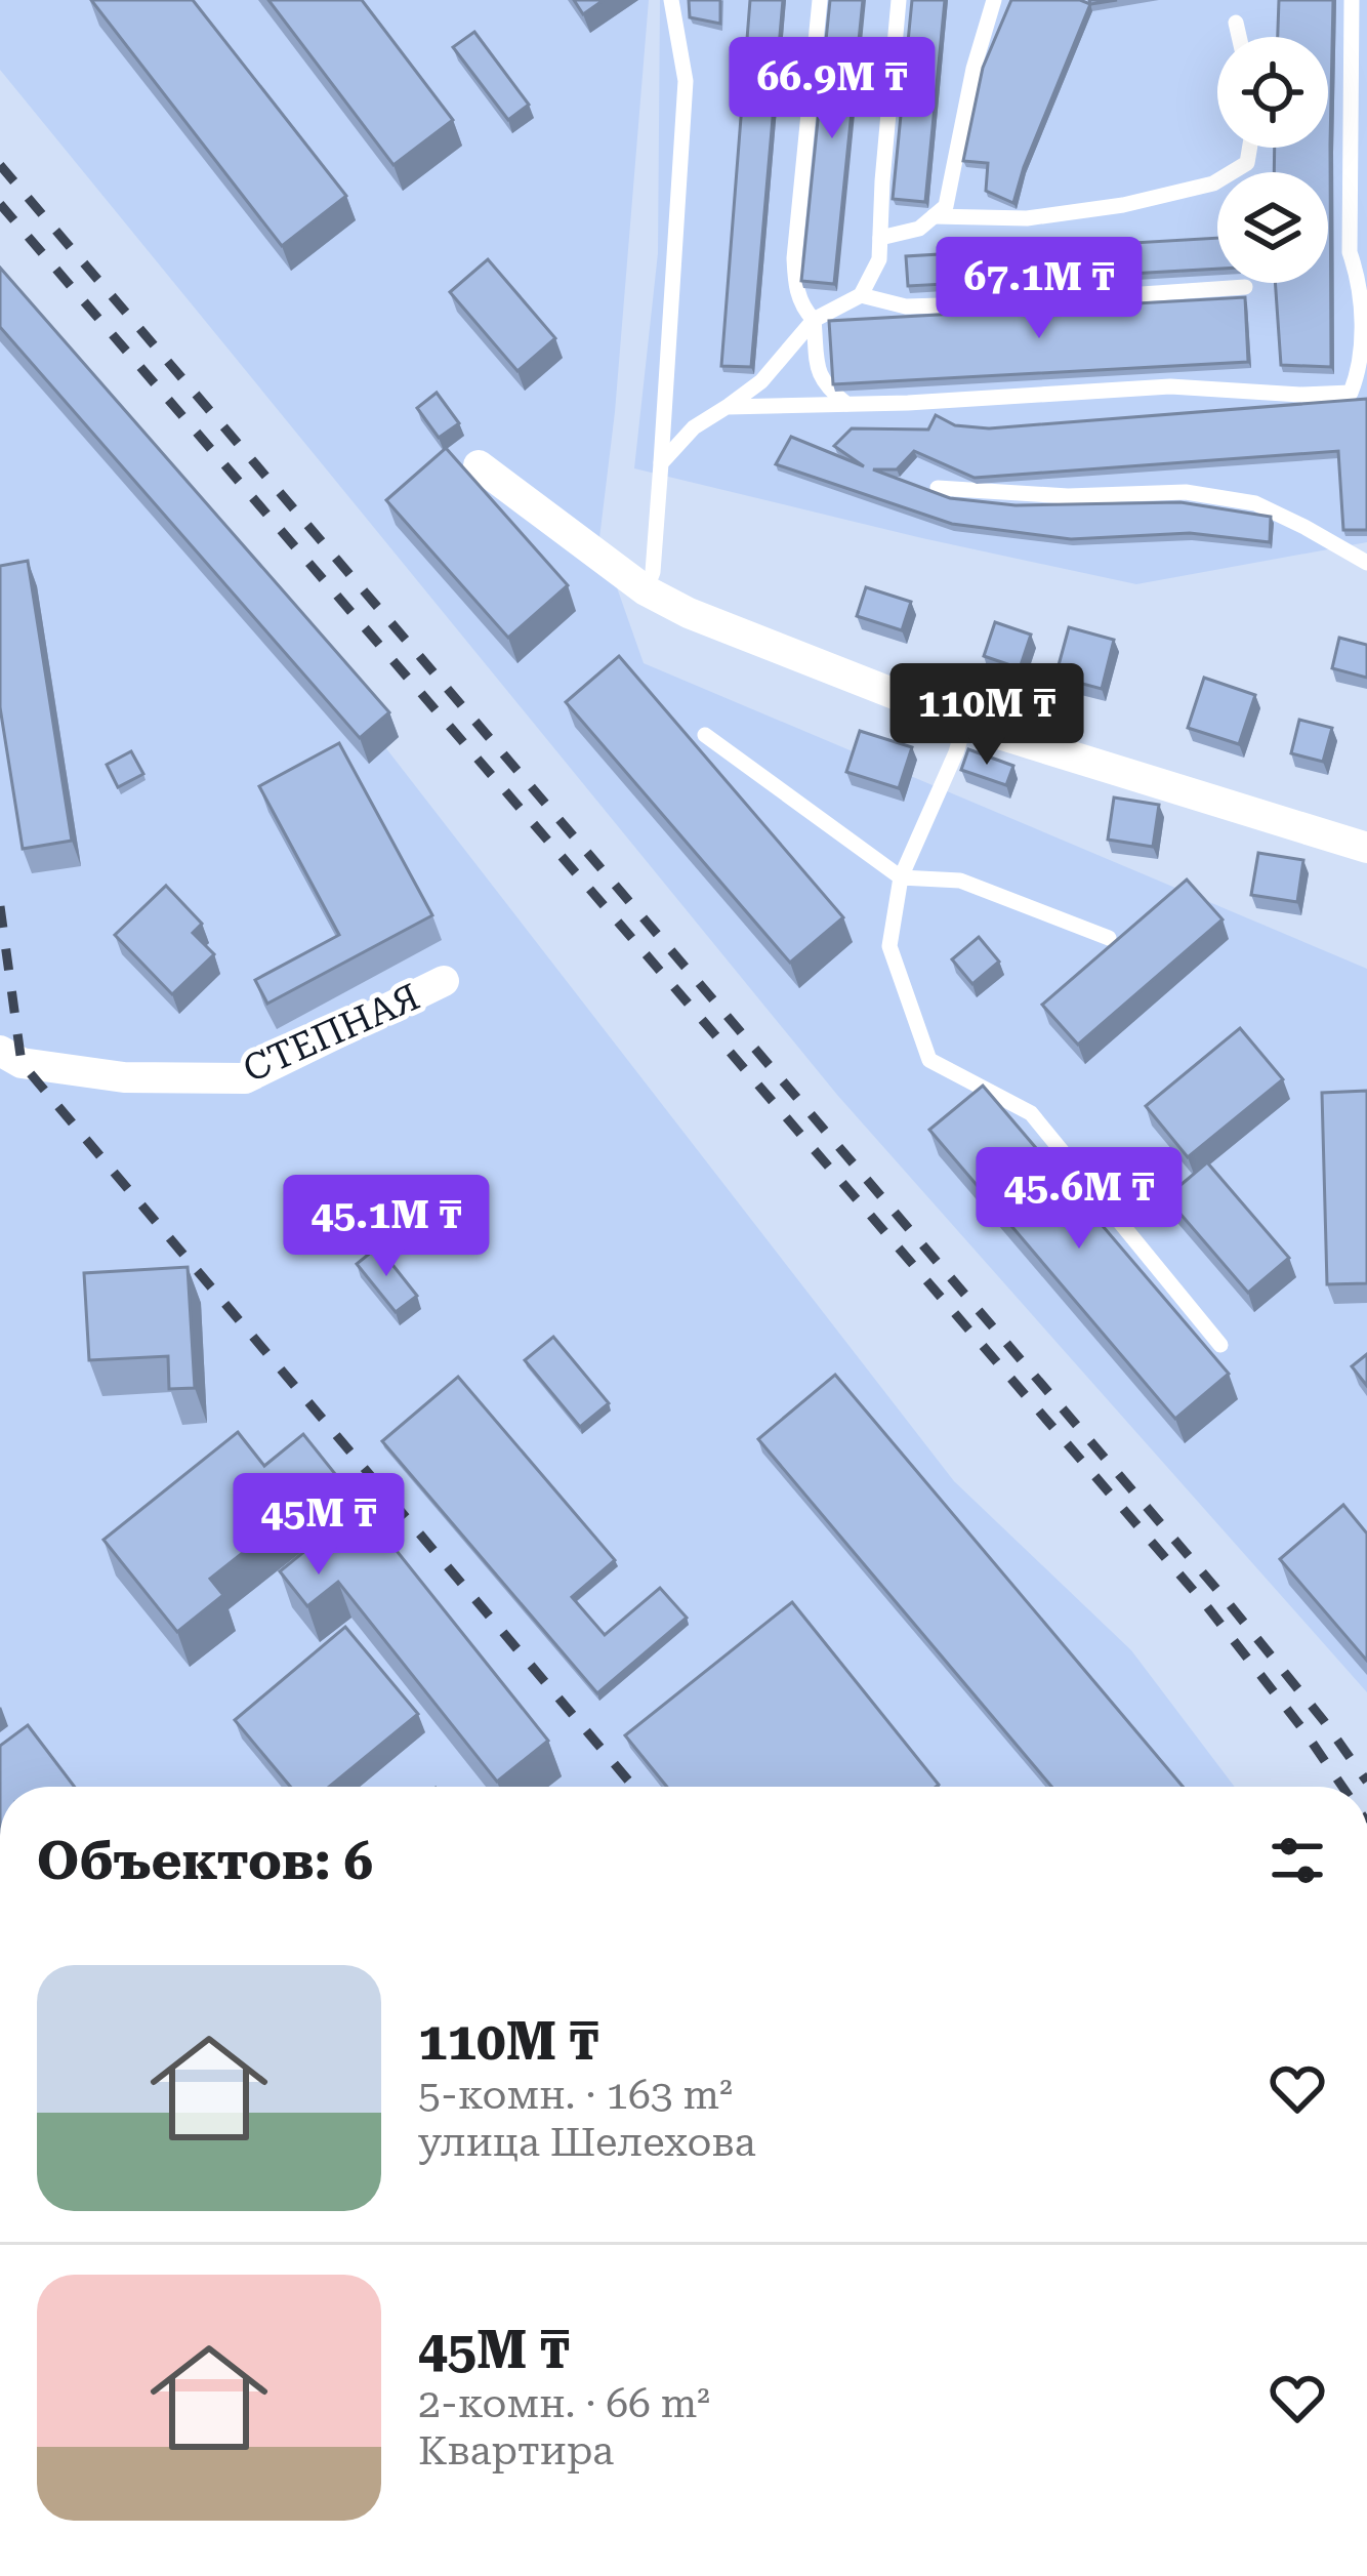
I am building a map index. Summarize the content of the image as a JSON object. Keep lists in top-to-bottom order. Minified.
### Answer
{"streets":{"street":["СТЕПНАЯ"]},"page":{"price":["66.9M ₸","67.1M ₸","110M ₸","45.6M ₸","45.1M ₸","45M ₸"],"heading":"Объектов: 6","list":[{"name":"110M ₸","note":"5-комн. · 163 m² · улица Шелехова"},{"name":"45M ₸","note":"2-комн. · 66 m² · Квартира"}]}}
